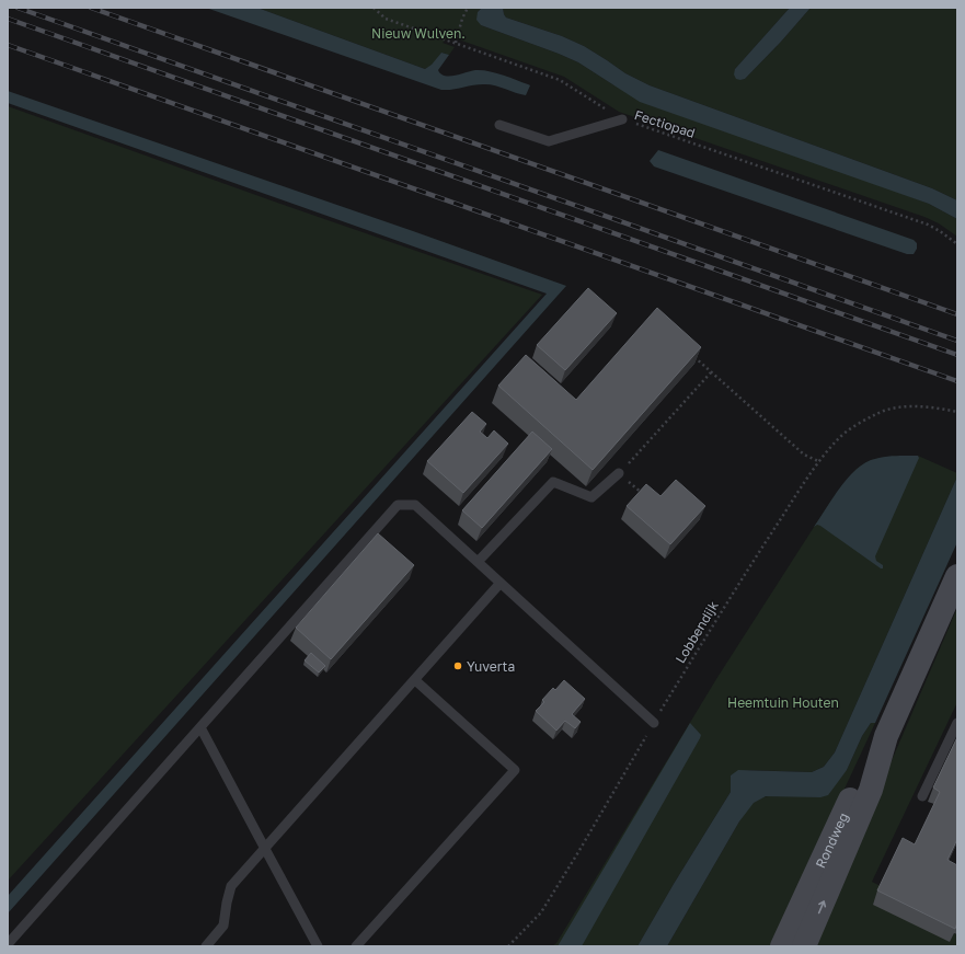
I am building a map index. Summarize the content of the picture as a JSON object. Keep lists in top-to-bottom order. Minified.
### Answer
{"streets":{"main road":["Rondweg"],"path":["Fectiopad","Lobbendijk"]},"parks":["Nieuw Wulven.","Heemtuin Houten"],"places":["Yuverta"]}
